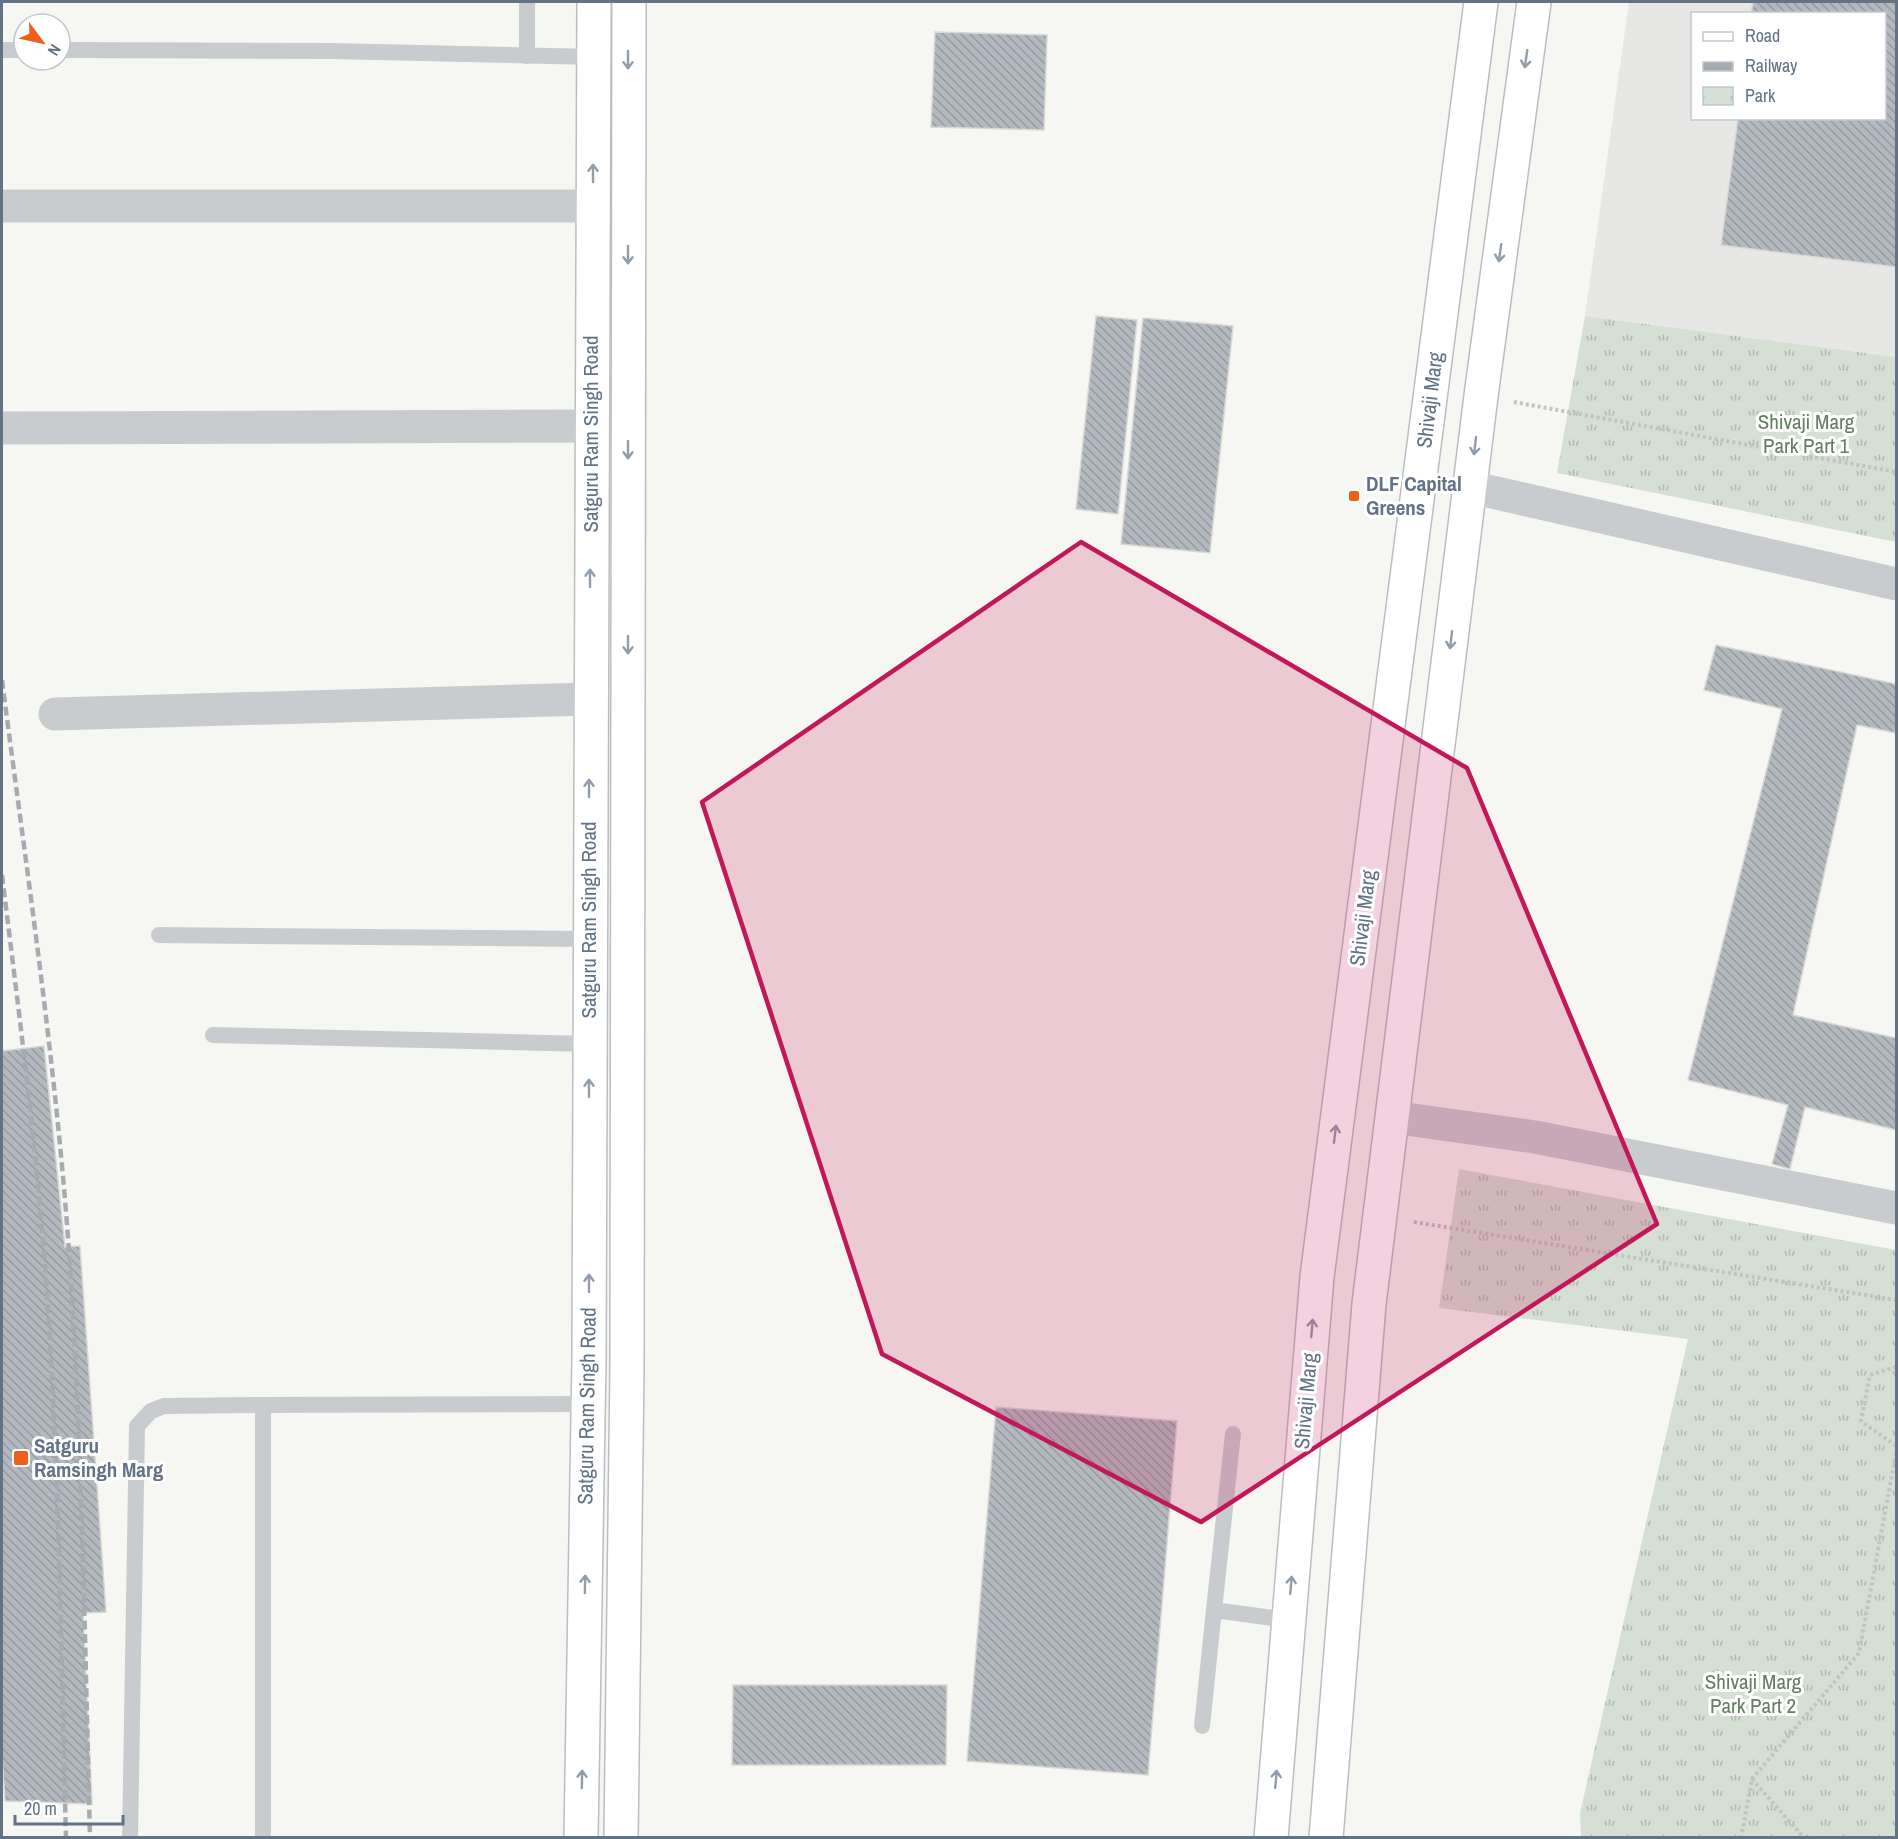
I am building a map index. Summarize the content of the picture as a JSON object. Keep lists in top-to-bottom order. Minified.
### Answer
{"streets":{"main road":["Shivaji Marg","Satguru Ram Singh Road"]},"parks":["Shivaji Marg Park Part 1","Shivaji Marg Park Part 2"],"places":{"transit":["DLF Capital Greens","Satguru Ramsingh Marg"]},"legend":["Road","Railway","Park"],"scale_bar":"20 m","north":"bottom right"}
